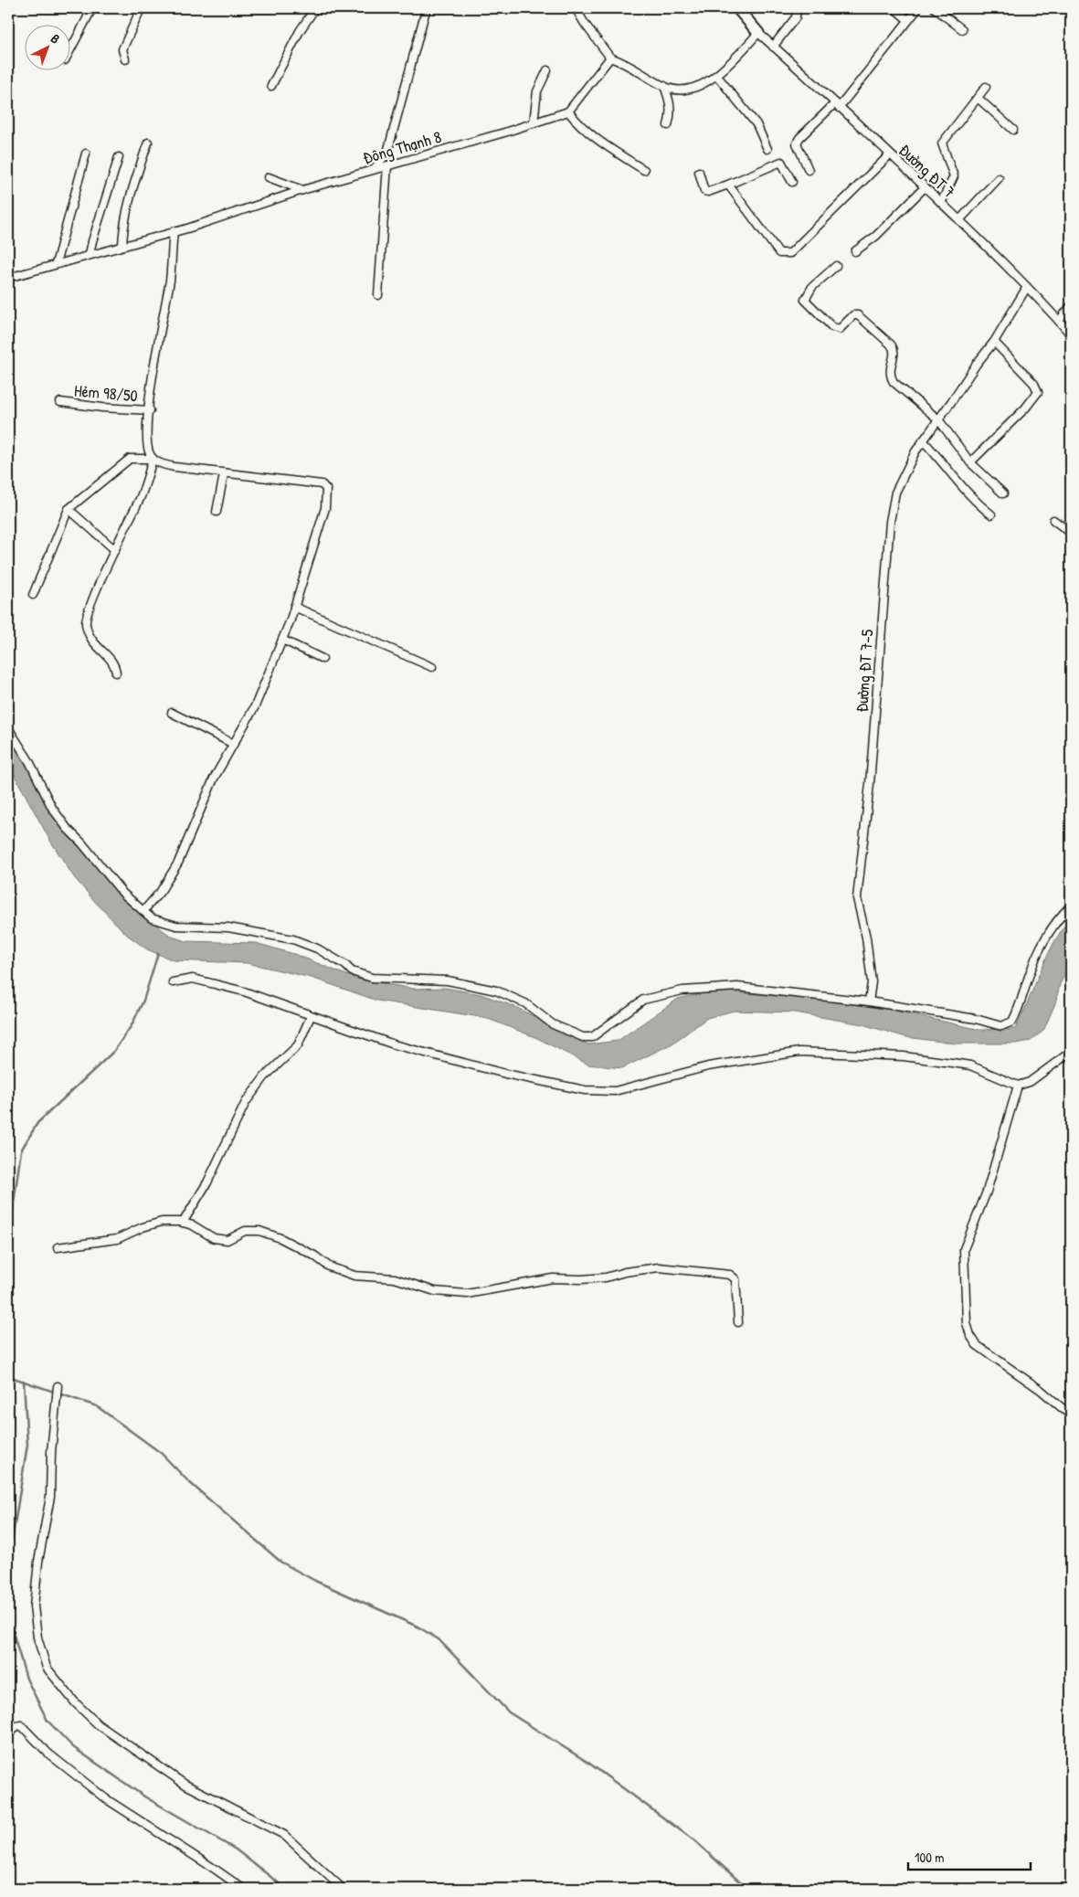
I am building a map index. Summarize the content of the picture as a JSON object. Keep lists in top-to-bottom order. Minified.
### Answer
{"streets":{"street":["Đông Thạnh 8","Đường ĐT 7","Hẻm 98/50","Đường ĐT 7-5"]},"crossings":[["Đường ĐT 7","Đường ĐT 7-5"]],"scale_bar":"100 m","north":"top right"}
